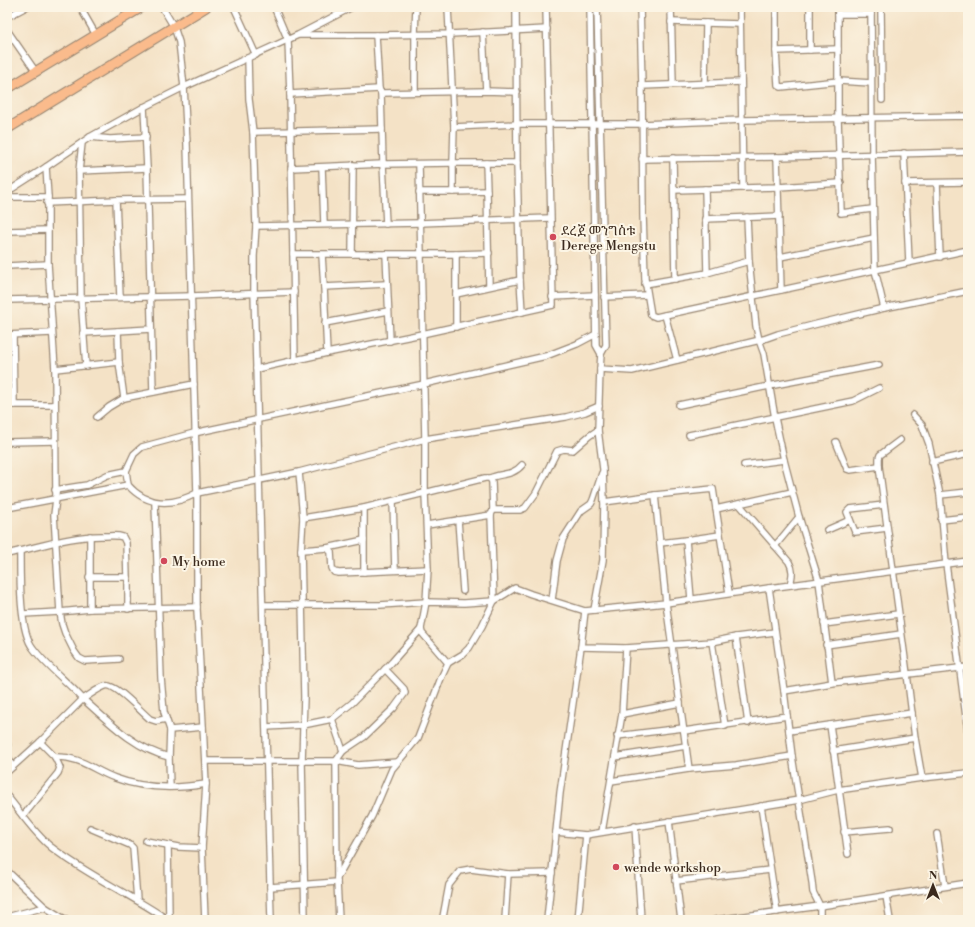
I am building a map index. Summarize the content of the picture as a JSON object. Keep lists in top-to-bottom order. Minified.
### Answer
{"places":["ደረጀ መንግስቱ Derege Mengstu","My home","wende workshop"],"north":"top"}
